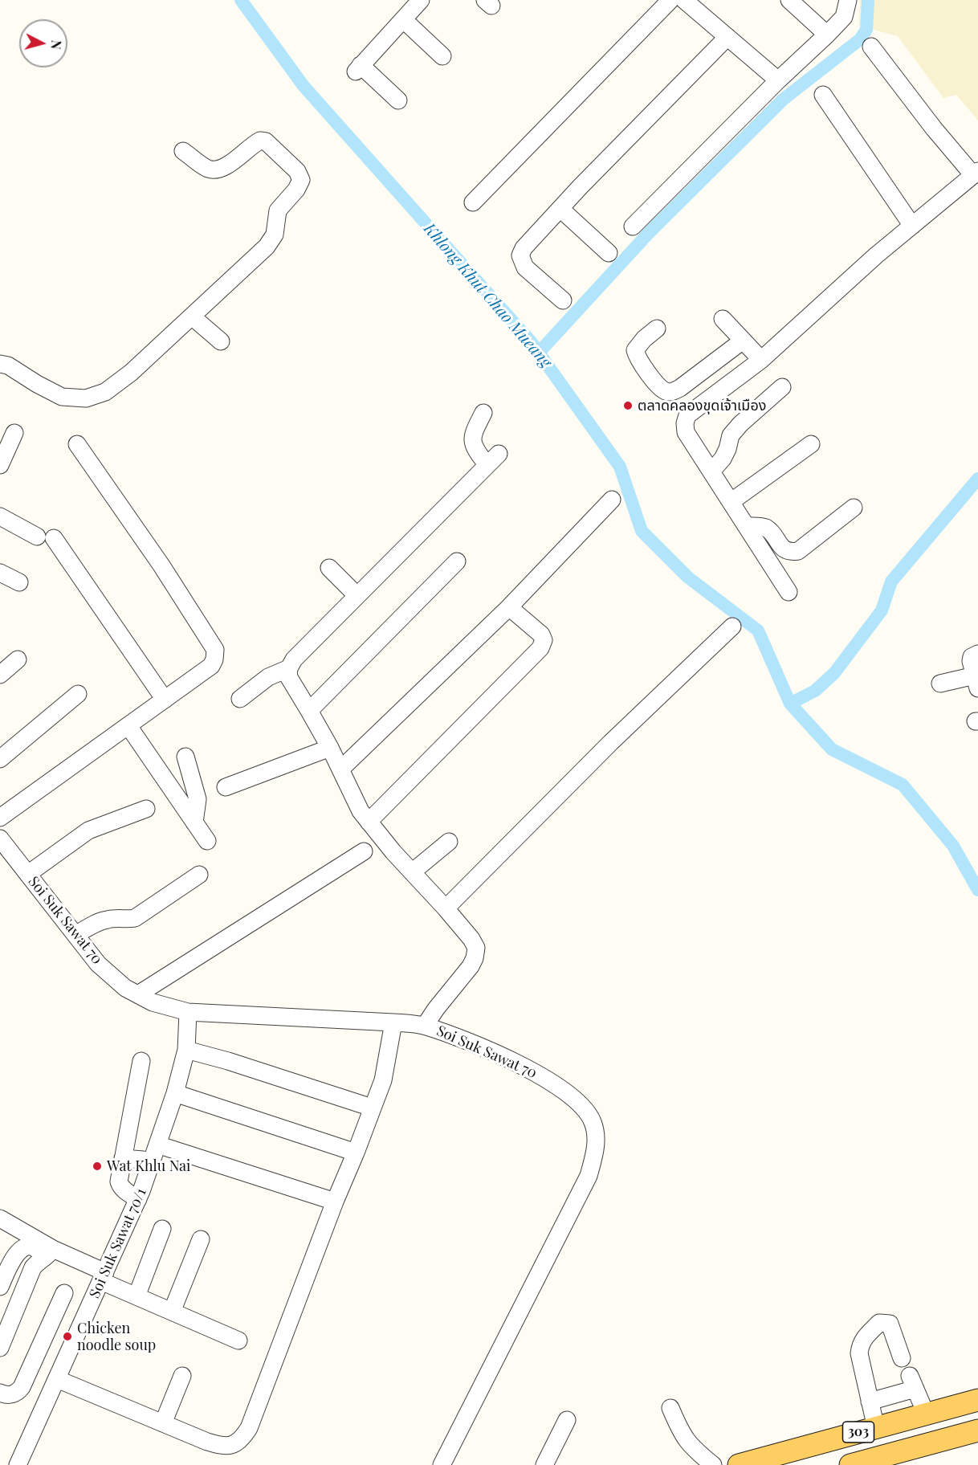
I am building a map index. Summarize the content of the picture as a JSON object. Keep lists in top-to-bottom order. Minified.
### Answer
{"streets":{"main road":["303"],"street":["Soi Suk Sawat 70","Soi Suk Sawat 70/1"]},"crossings":[["Soi Suk Sawat 70","Soi Suk Sawat 70/1"]],"water":["Khlong Khut Chao Mueang"],"places":["ตลาดคลองขุดเจ้าเมือง","Wat Khlu Nai","Chicken noodle soup"],"north":"right"}
